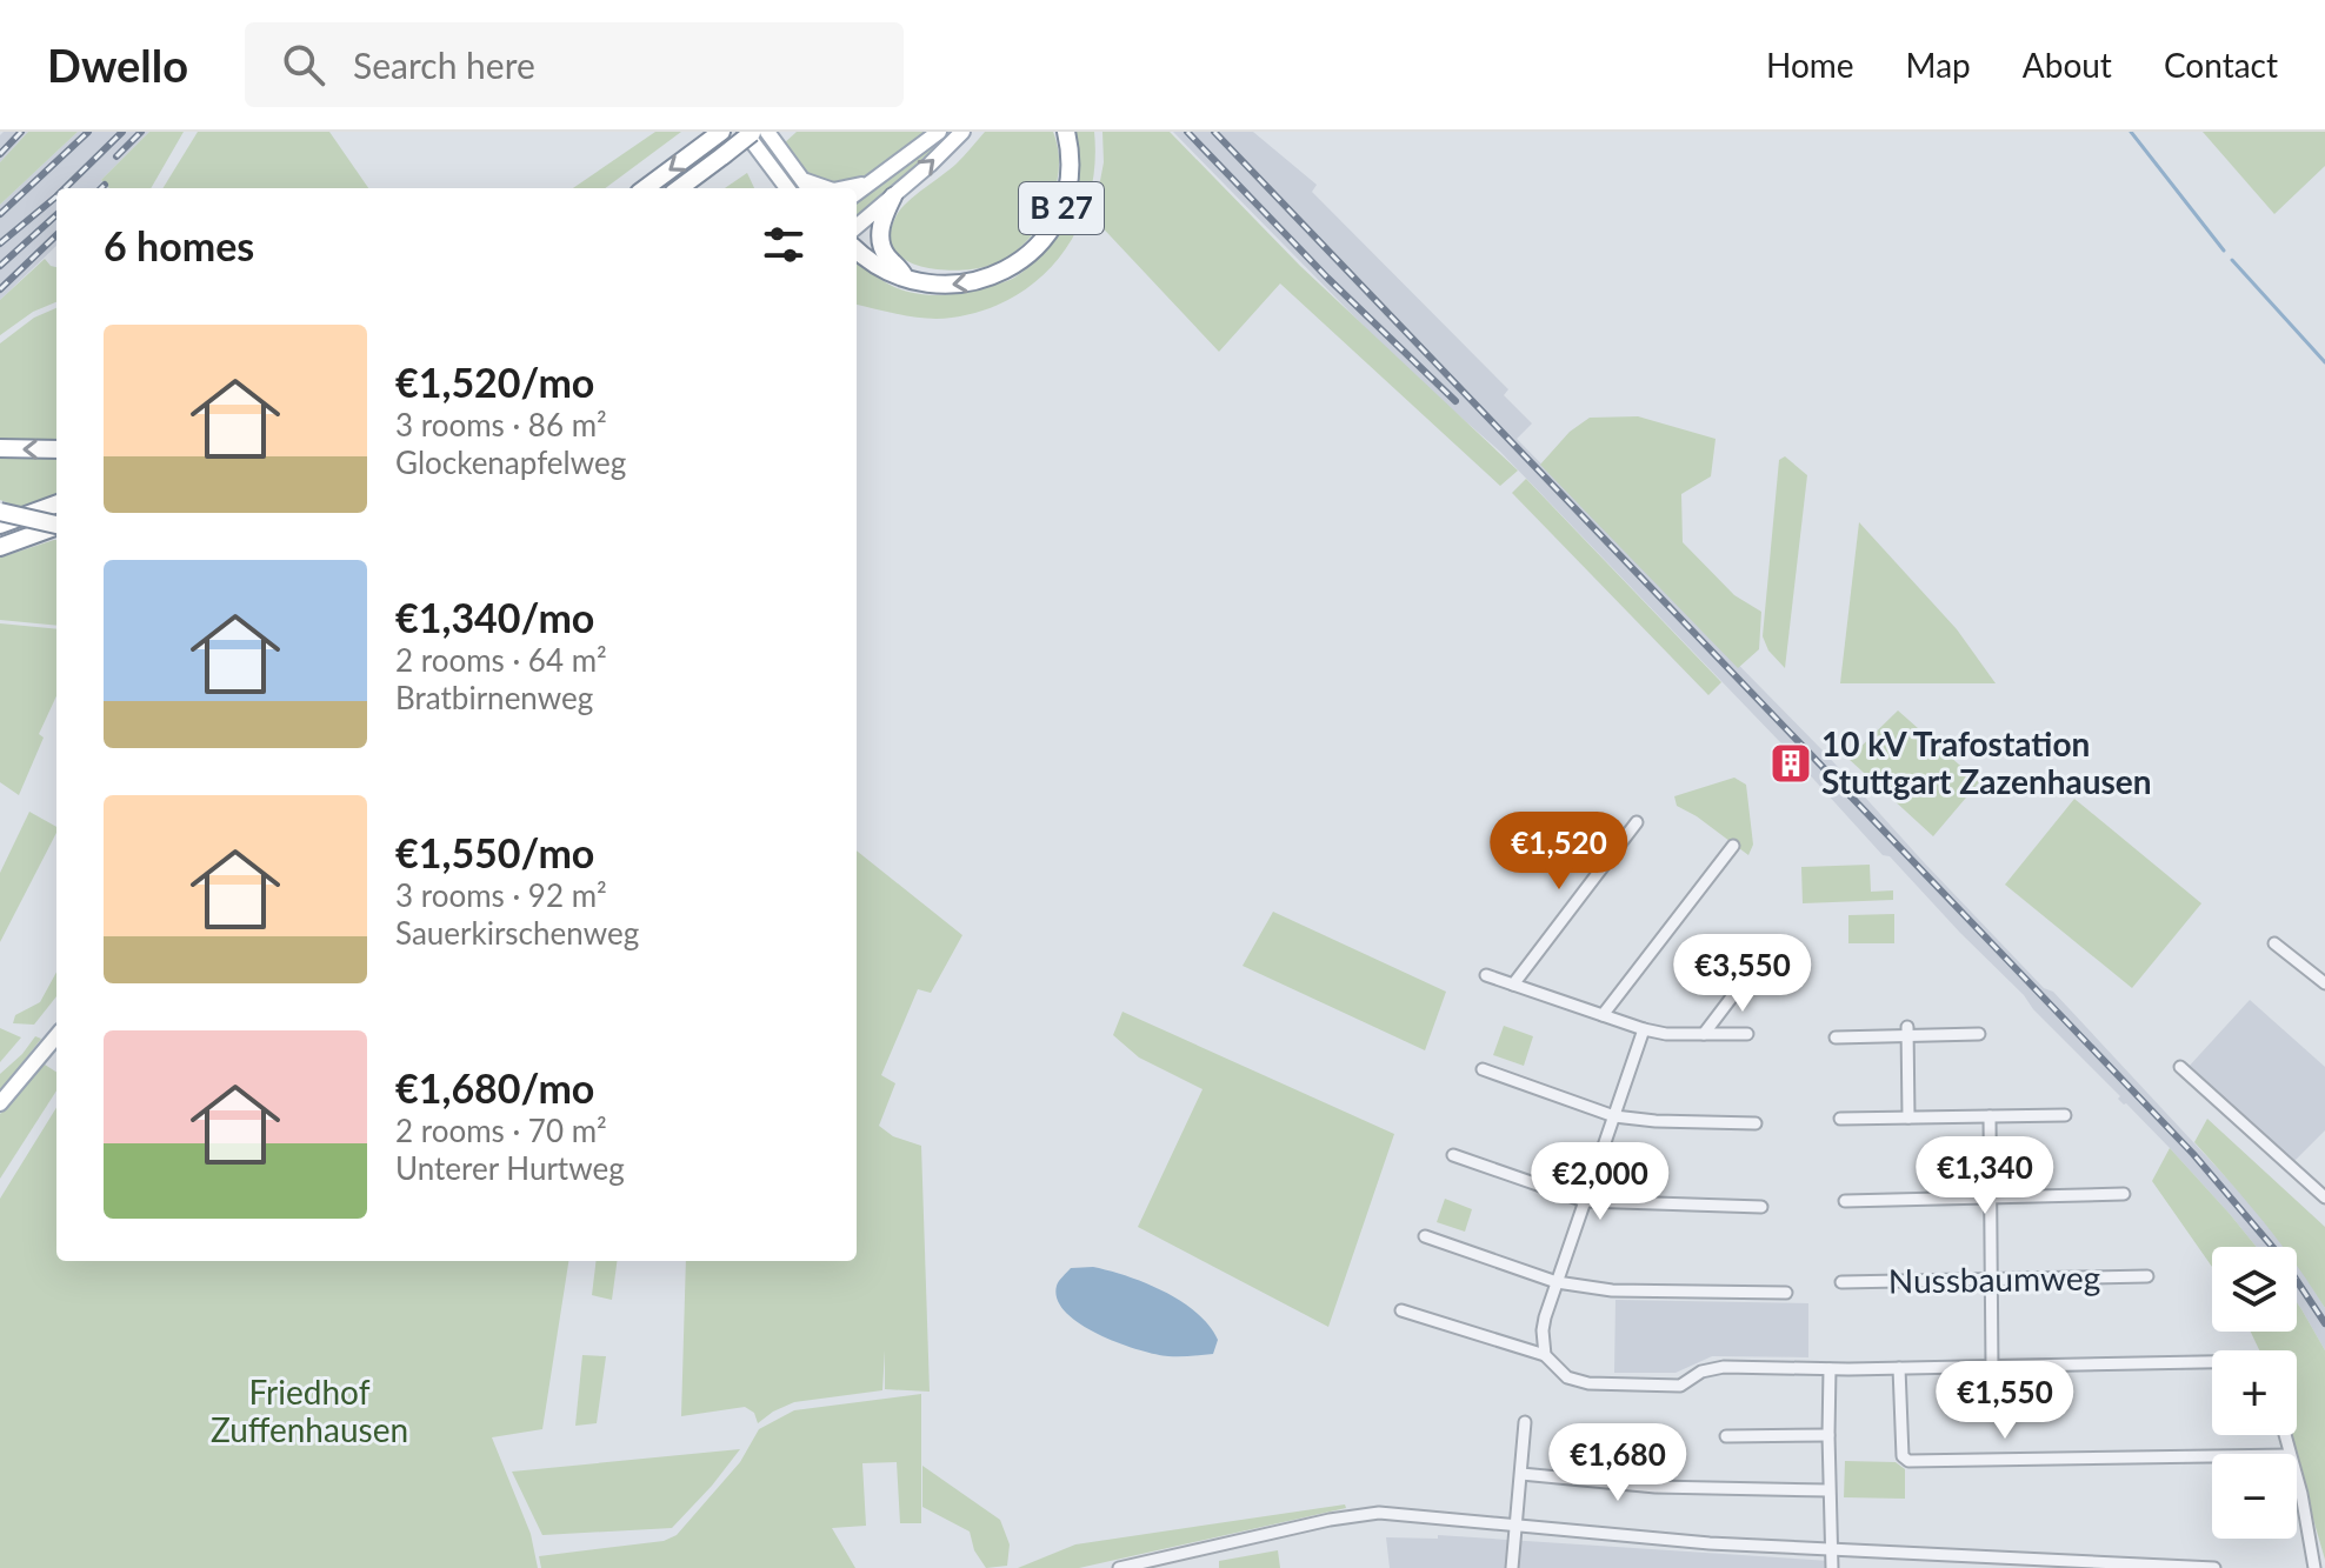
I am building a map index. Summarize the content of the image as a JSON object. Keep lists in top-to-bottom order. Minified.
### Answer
{"streets":{"highway":["B 27"],"street":["Nussbaumweg"]},"parks":["Friedhof Zuffenhausen"],"places":{"building":["10 kV Trafostation Stuttgart Zazenhausen"]},"page":{"header":"Dwello","search":"Search here","nav":["Home","Map","About","Contact"],"heading":"6 homes","list":[{"name":"€1,520/mo","note":"3 rooms · 86 m² · Glockenapfelweg"},{"name":"€1,340/mo","note":"2 rooms · 64 m² · Bratbirnenweg"},{"name":"€1,550/mo","note":"3 rooms · 92 m² · Sauerkirschenweg"},{"name":"€1,680/mo","note":"2 rooms · 70 m² · Unterer Hurtweg"}],"price":["€1,520","€3,550","€1,340","€2,000","€1,550","€1,680"],"map_buttons":["+","−"]}}
